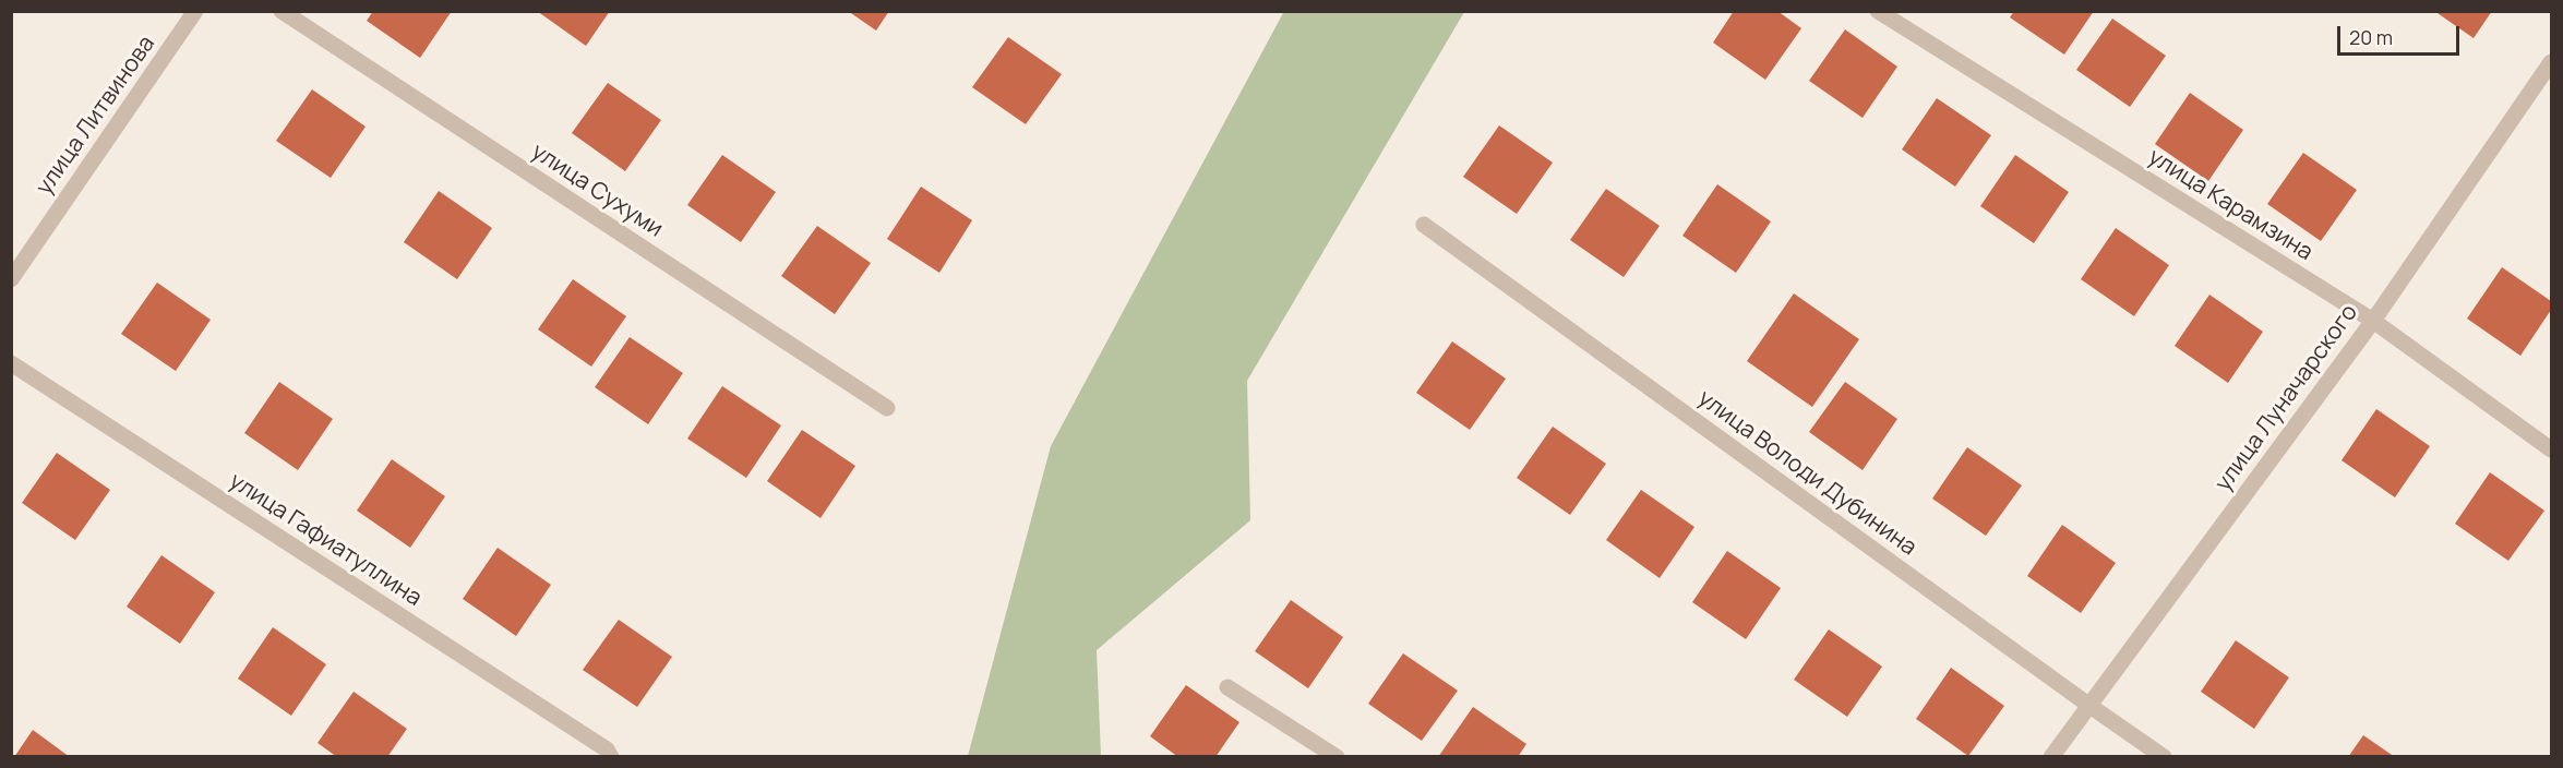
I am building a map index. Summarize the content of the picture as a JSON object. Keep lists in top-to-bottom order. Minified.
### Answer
{"streets":{"street":["улица Литвинова","улица Сухуми","улица Карамзина","улица Луначарского","улица Володи Дубинина","улица Гафиатуллина"]},"crossings":[["улица Карамзина","улица Луначарского"],["улица Луначарского","улица Володи Дубинина"]],"scale_bar":"20 m"}
